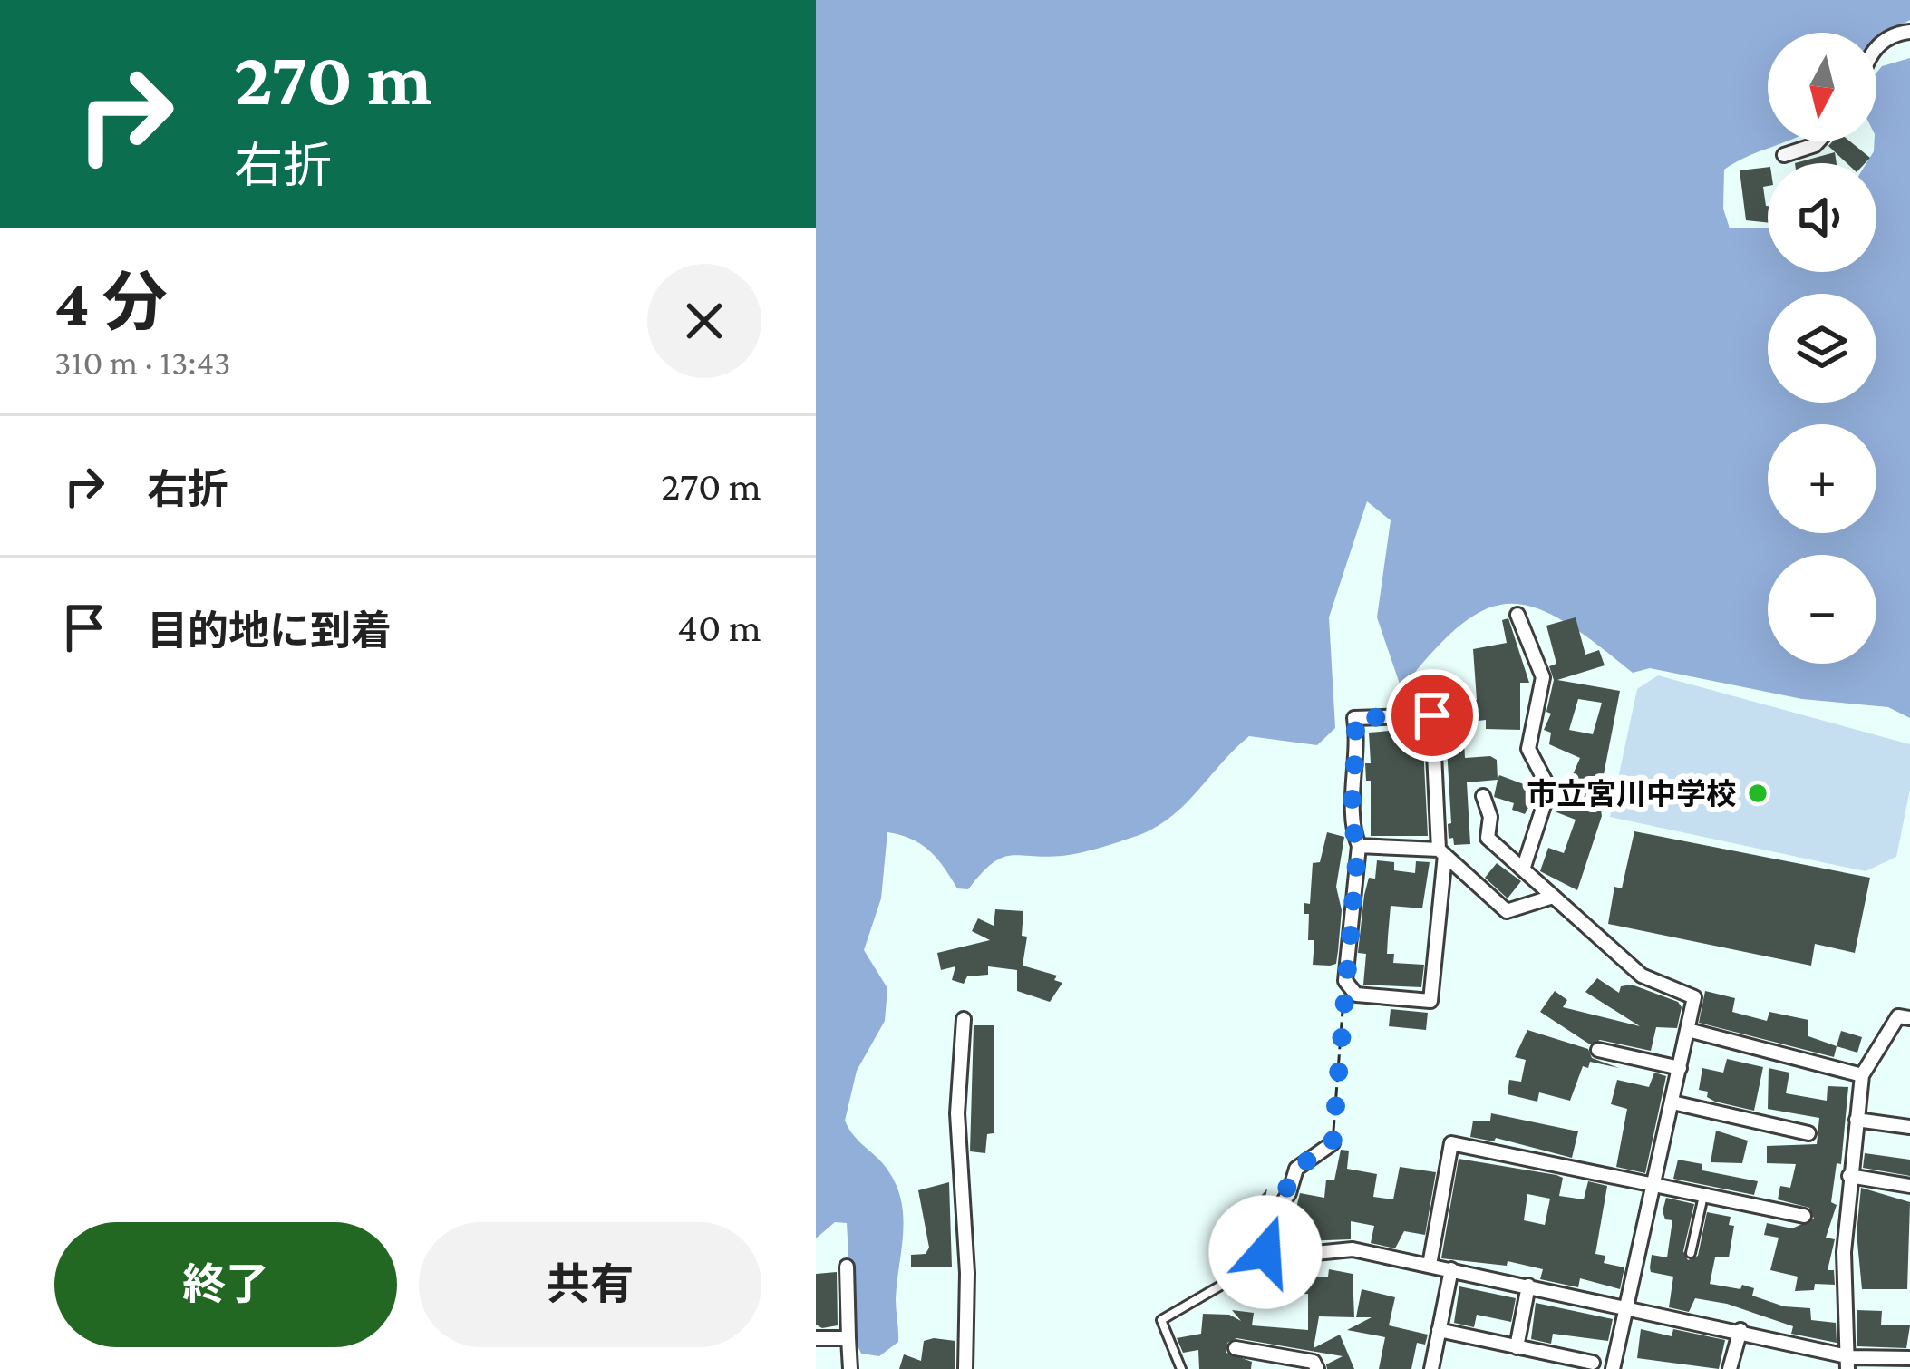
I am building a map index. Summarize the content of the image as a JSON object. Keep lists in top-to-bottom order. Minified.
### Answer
{"places":["市立宮川中学校"],"north":"bottom","page":{"turn":["270 m","右折"],"map_buttons":["+","−"],"heading":["4 分","310 m · 13:43"],"list":[{"name":"右折","value":"270 m"},{"name":"目的地に到着","value":"40 m"}],"buttons":["終了","共有"]}}
